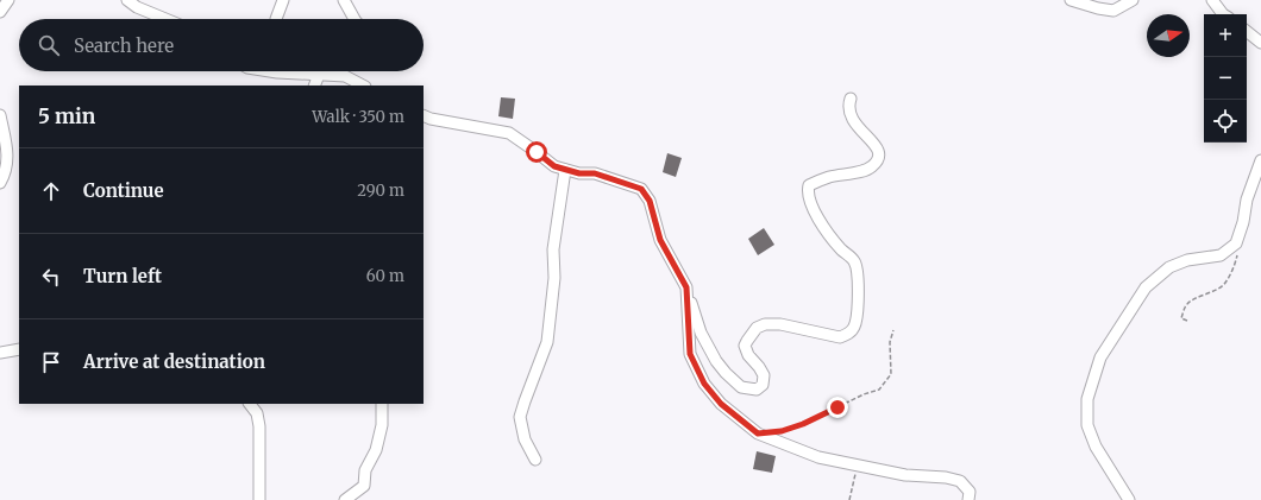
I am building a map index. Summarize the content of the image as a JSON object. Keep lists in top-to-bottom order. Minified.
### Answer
{"north":"right","page":{"map_buttons":["+","−"],"search":"Search here","heading":["5 min","Walk · 350 m"],"list":[["Continue","290 m"],["Turn left","60 m"],"Arrive at destination"]}}
